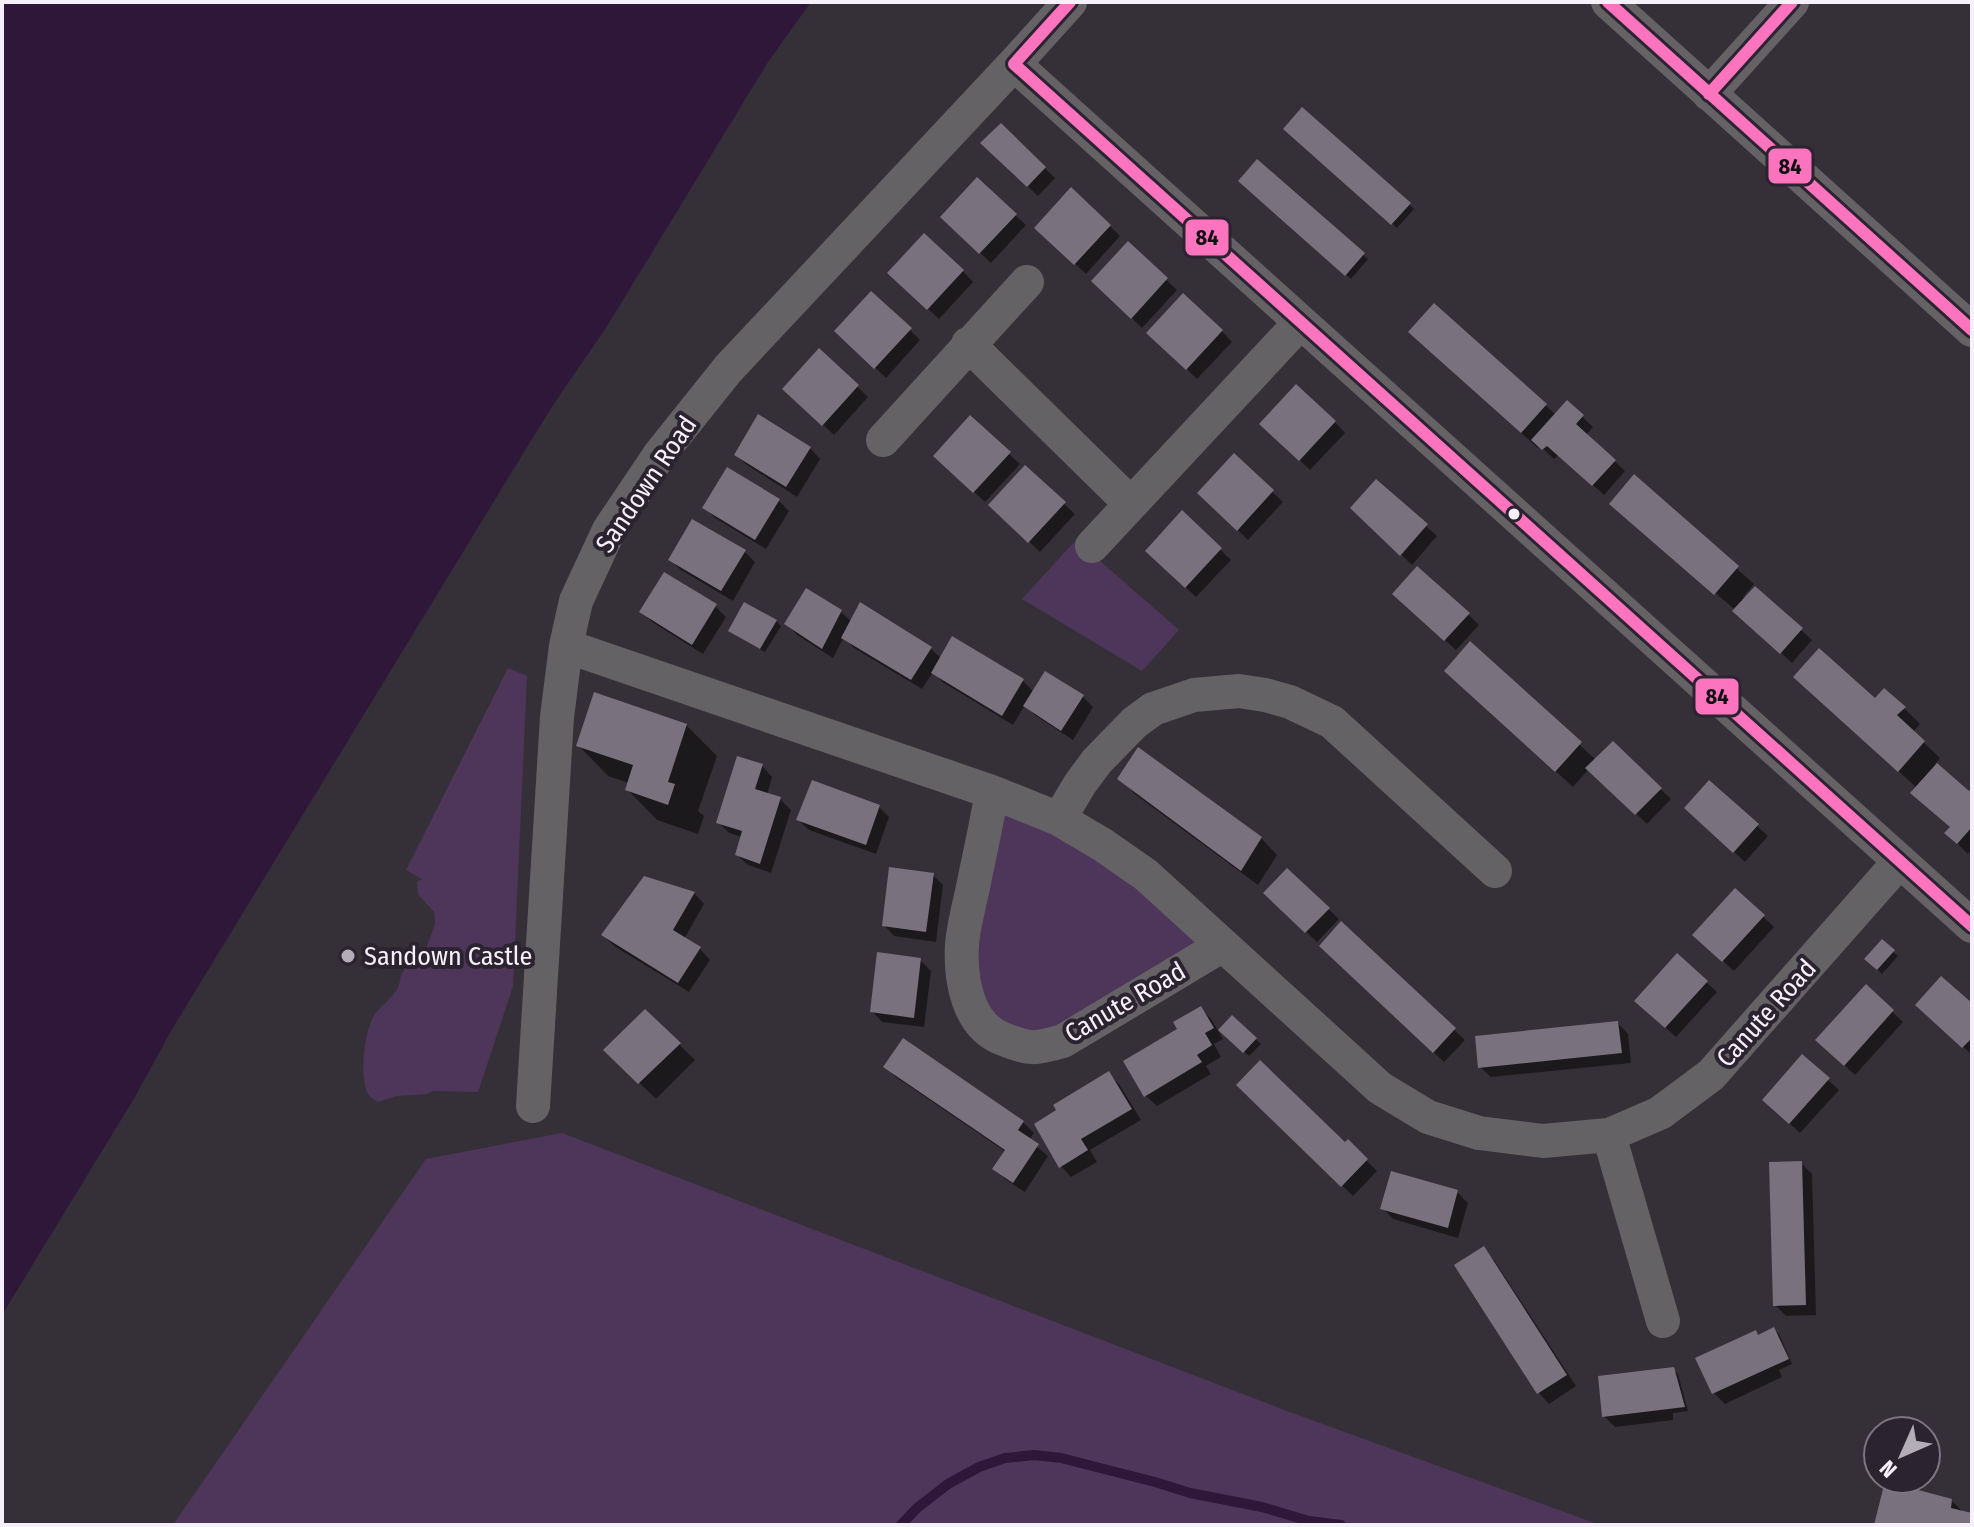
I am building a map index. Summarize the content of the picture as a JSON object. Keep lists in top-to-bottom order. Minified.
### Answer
{"streets":{"street":["Sandown Road","Canute Road"]},"crossings":[["Sandown Road","Canute Road"]],"places":["Sandown Castle"],"lines":["transit line 84"],"north":"bottom left"}
